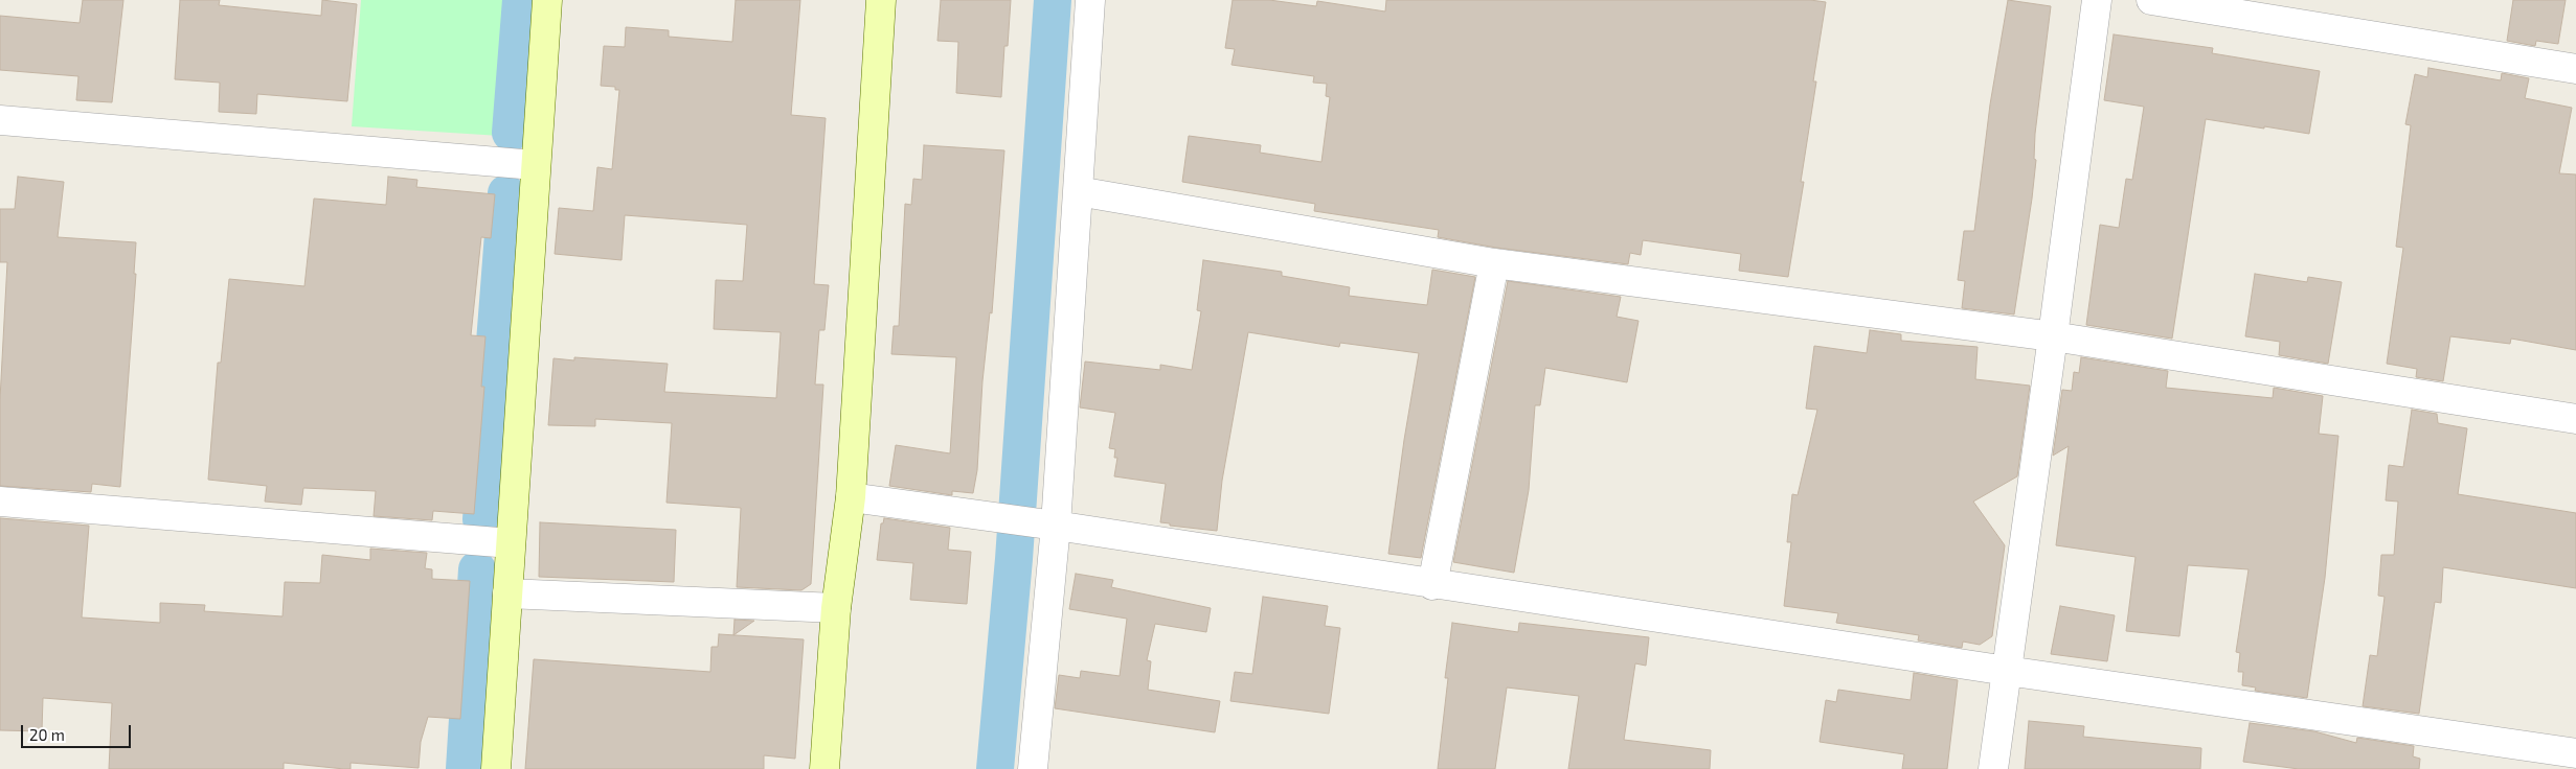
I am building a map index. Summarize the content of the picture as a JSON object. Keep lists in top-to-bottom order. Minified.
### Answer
{"scale_bar":"20 m"}
